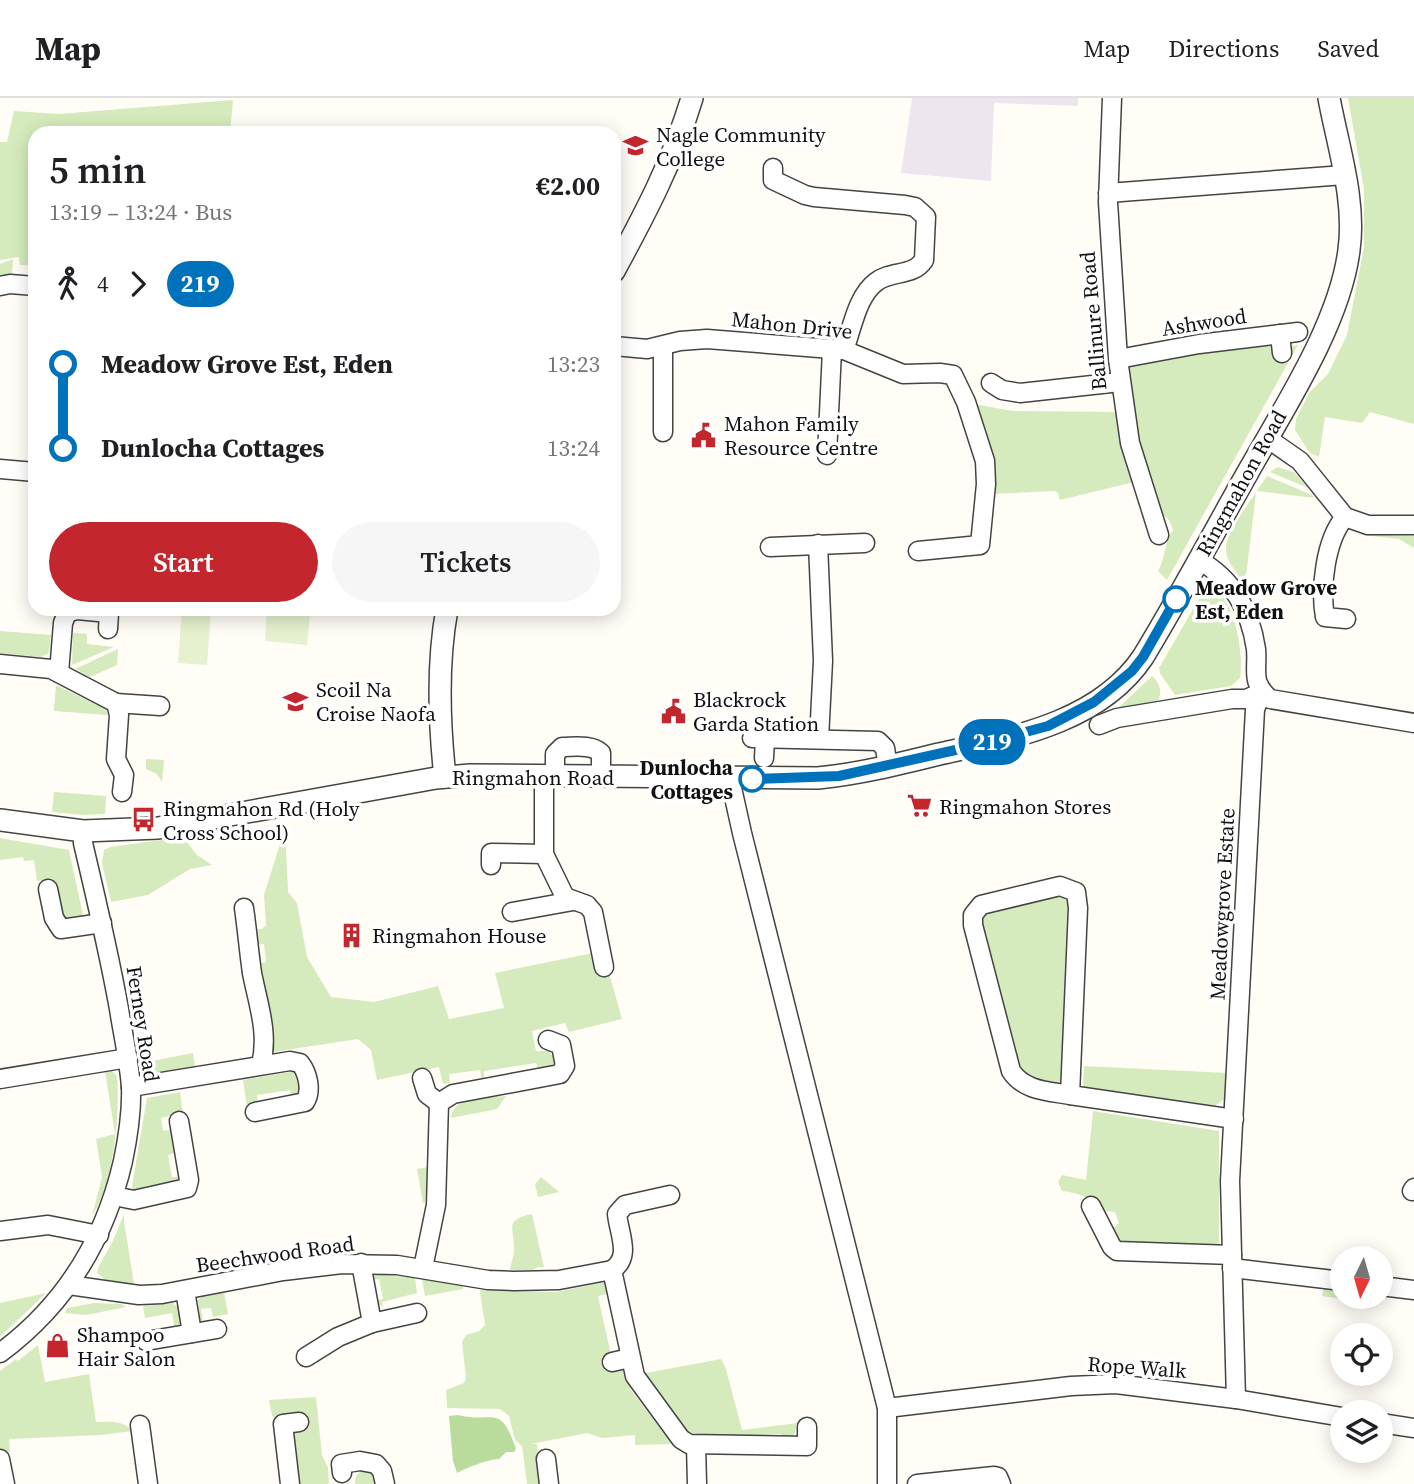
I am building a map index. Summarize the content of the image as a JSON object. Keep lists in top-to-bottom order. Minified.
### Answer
{"streets":{"street":["Ballinure Road","Ashwood","Mahon Drive","Ringmahon Road","Meadowgrove Estate","Ferney Road","Beechwood Road","Rope Walk"]},"crossings":[["Ballinure Road","Ashwood"],["Ringmahon Road","Ferney Road"],["Meadowgrove Estate","Rope Walk"],["Ferney Road","Beechwood Road"]],"places":{"school or university":["Nagle Community College","Scoil Na Croise Naofa"],"public building":["Mahon Family Resource Centre","Blackrock Garda Station"],"other":["Meadow Grove Est, Eden","Dunlocha Cottages"],"supermarket":["Ringmahon Stores"],"bus stop":["Ringmahon Rd (Holy Cross School)"],"building":["Ringmahon House"],"shop":["Shampoo Hair Salon"]},"lines":["bus line 219"],"north":"bottom","page":{"header":"Map","nav":["Map","Directions","Saved"],"on_map":"219","heading":["5 min","13:19 – 13:24 · Bus","€2.00"],"legs":["4","219"],"list":[{"name":"Meadow Grove Est, Eden","value":"13:23"},{"name":"Dunlocha Cottages","value":"13:24"}],"buttons":["Start","Tickets"]}}
